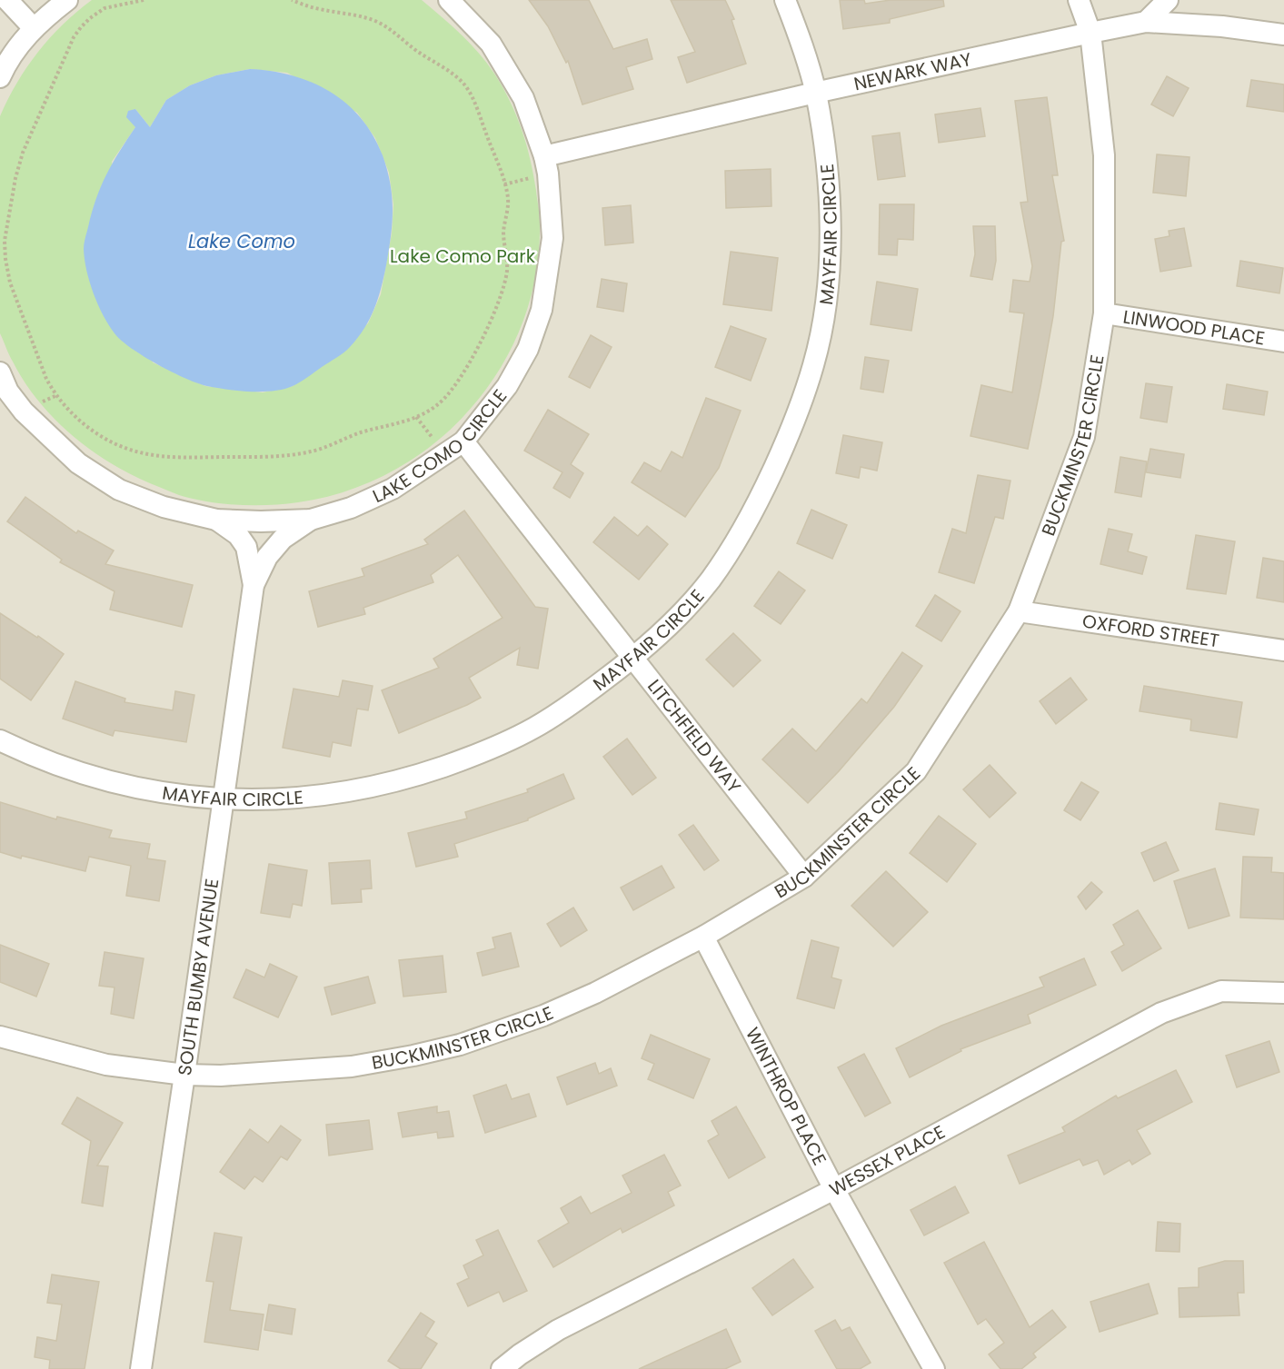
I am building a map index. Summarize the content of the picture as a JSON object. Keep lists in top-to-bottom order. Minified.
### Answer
{"streets":{"street":["NEWARK WAY","MAYFAIR CIRCLE","LINWOOD PLACE","LAKE COMO CIRCLE","BUCKMINSTER CIRCLE","OXFORD STREET","LITCHFIELD WAY","SOUTH BUMBY AVENUE","WINTHROP PLACE","WESSEX PLACE"]},"crossings":[["NEWARK WAY","MAYFAIR CIRCLE"],["NEWARK WAY","LAKE COMO CIRCLE"],["NEWARK WAY","BUCKMINSTER CIRCLE"],["MAYFAIR CIRCLE","LITCHFIELD WAY"],["MAYFAIR CIRCLE","SOUTH BUMBY AVENUE"],["LINWOOD PLACE","BUCKMINSTER CIRCLE"],["LAKE COMO CIRCLE","LITCHFIELD WAY"],["LAKE COMO CIRCLE","SOUTH BUMBY AVENUE"],["BUCKMINSTER CIRCLE","OXFORD STREET"],["BUCKMINSTER CIRCLE","LITCHFIELD WAY"],["BUCKMINSTER CIRCLE","SOUTH BUMBY AVENUE"],["BUCKMINSTER CIRCLE","WINTHROP PLACE"],["WINTHROP PLACE","WESSEX PLACE"]],"water":["Lake Como"],"parks":["Lake Como Park"]}
